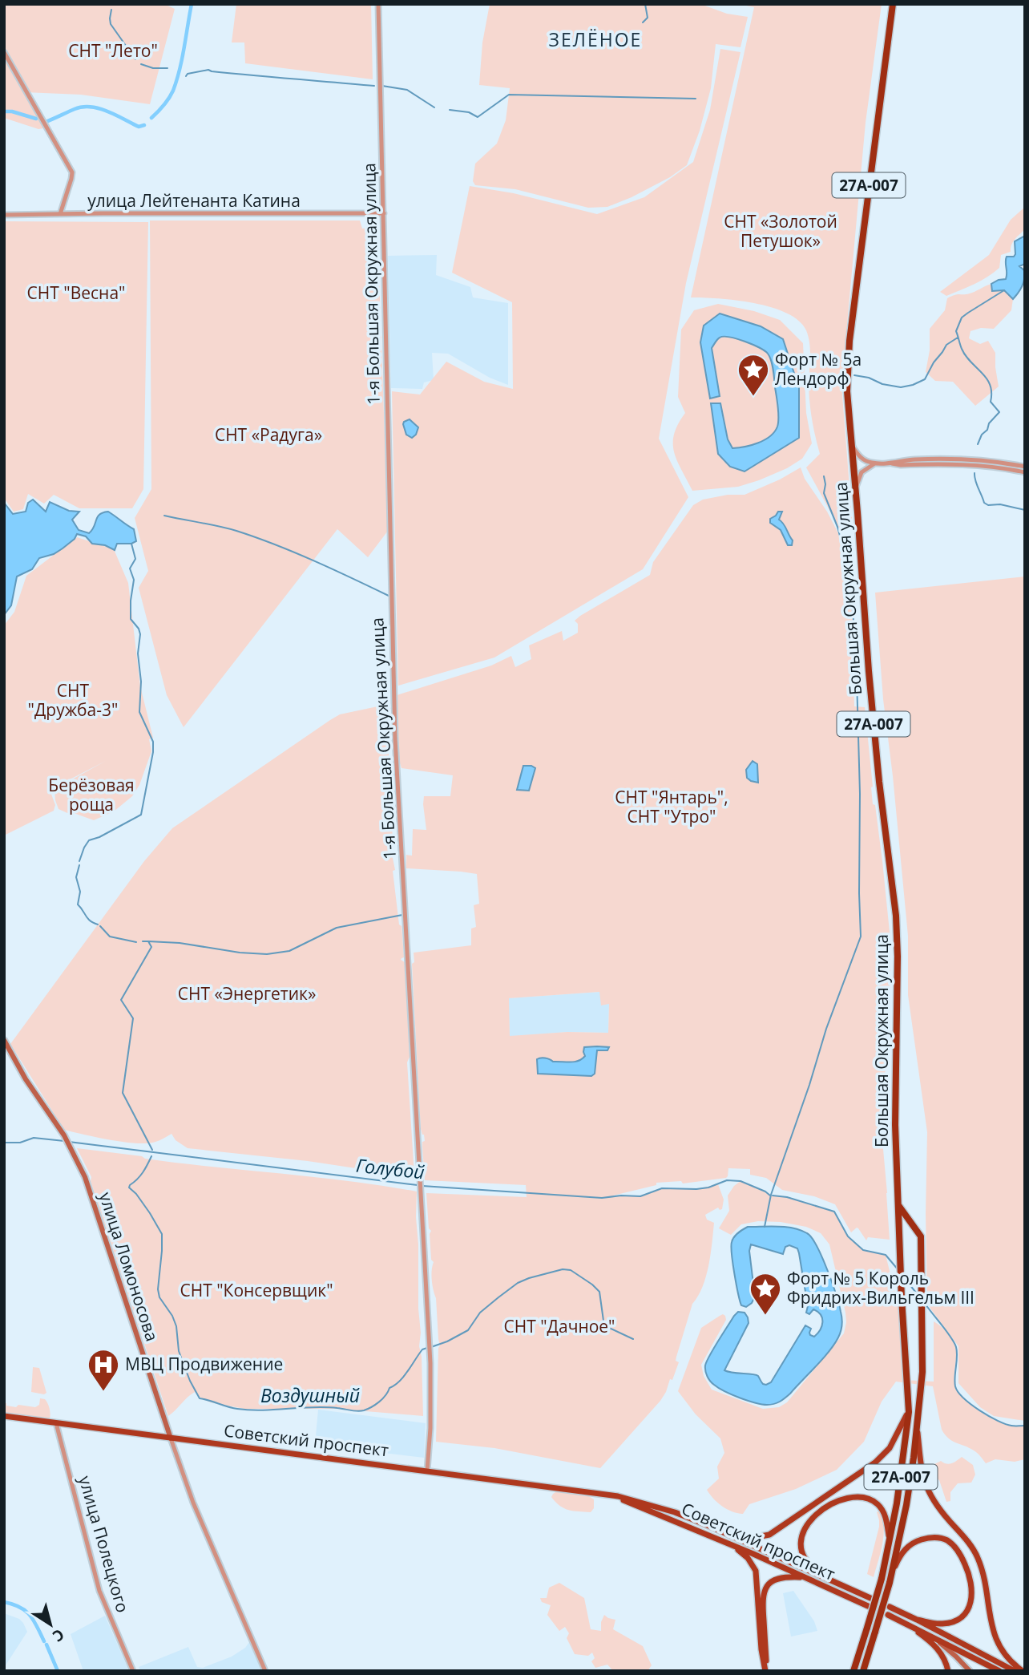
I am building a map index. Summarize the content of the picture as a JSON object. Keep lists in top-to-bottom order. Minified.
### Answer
{"streets":{"highway":["27А-007","Большая Окружная улица"],"main road":["улица Ломоносова","Советский проспект"],"street":["улица Лейтенанта Катина","1-я Большая Окружная улица","улица Полецкого"]},"crossings":[["27А-007","Большая Окружная улица"],["улица Лейтенанта Катина","1-я Большая Окружная улица"],["1-я Большая Окружная улица","Советский проспект"],["улица Ломоносова","Советский проспект"],["Советский проспект","улица Полецкого"]],"districts":["ЗЕЛЁНОЕ"],"water":["Голубой","Воздушный"],"parks":["СНТ \"Лето\"","СНТ «Золотой Петушок»","СНТ \"Весна\"","СНТ «Радуга»","СНТ \"Дружба-3\"","Берёзовая роща","СНТ \"Янтарь\", СНТ \"Утро\"","СНТ «Энергетик»","СНТ \"Консервщик\"","СНТ \"Дачное\""],"places":{"place":["Форт № 5а Лендорф","Форт № 5 Король Фридрих-Вильгельм III"],"hospital":["МВЦ Продвижение"]},"north":"bottom right"}
